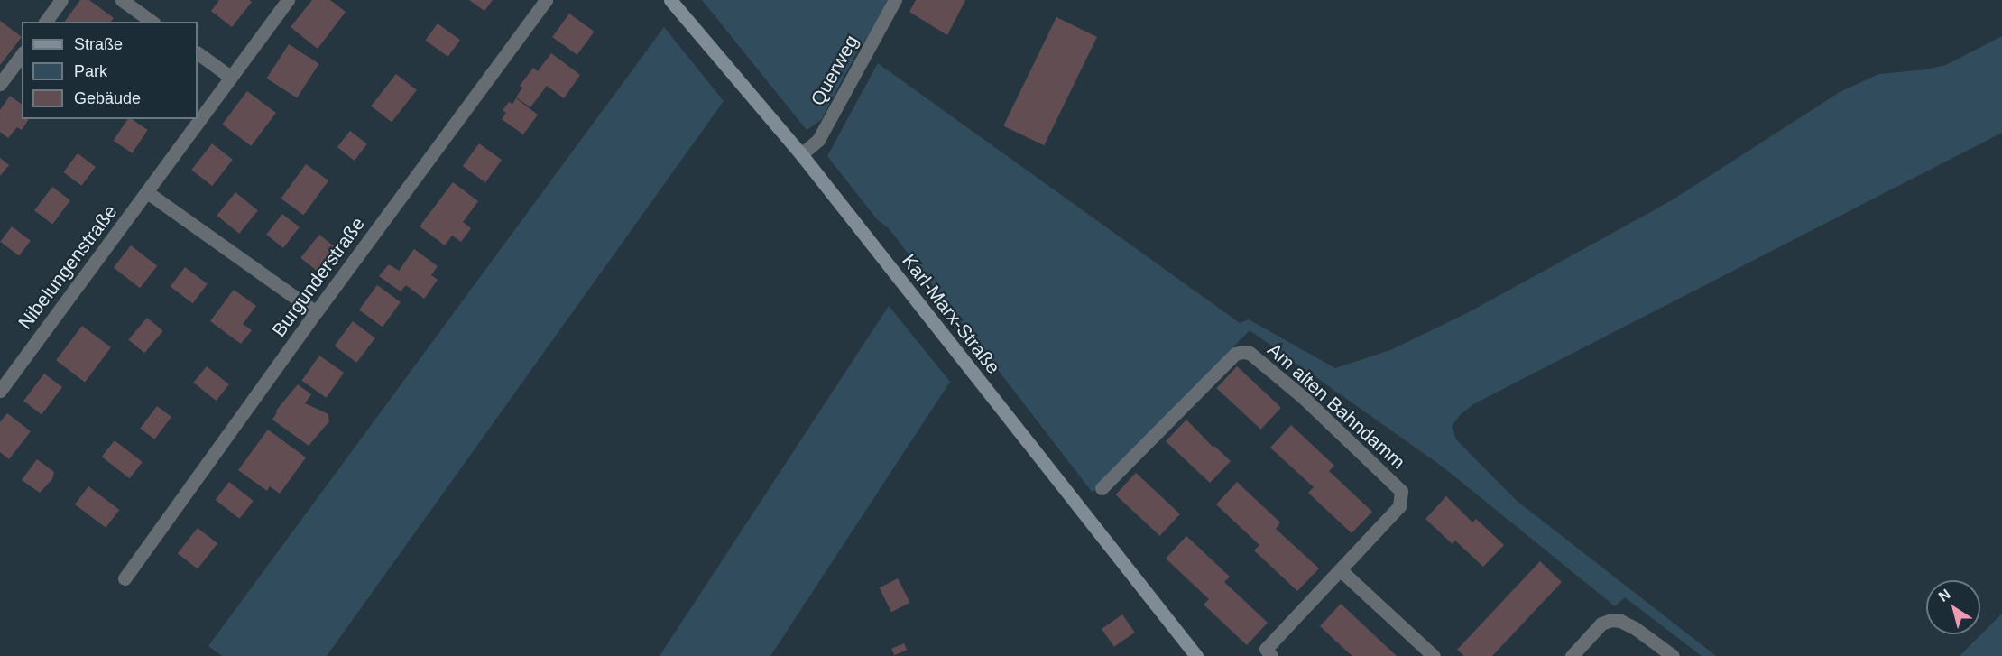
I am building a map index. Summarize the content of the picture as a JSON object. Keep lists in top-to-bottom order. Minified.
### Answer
{"streets":{"main road":["Karl-Marx-Straße"],"street":["Querweg","Nibelungenstraße","Burgunderstraße","Am alten Bahndamm"]},"crossings":[["Querweg","Karl-Marx-Straße"]],"legend":["Straße","Park","Gebäude"],"north":"top left"}
